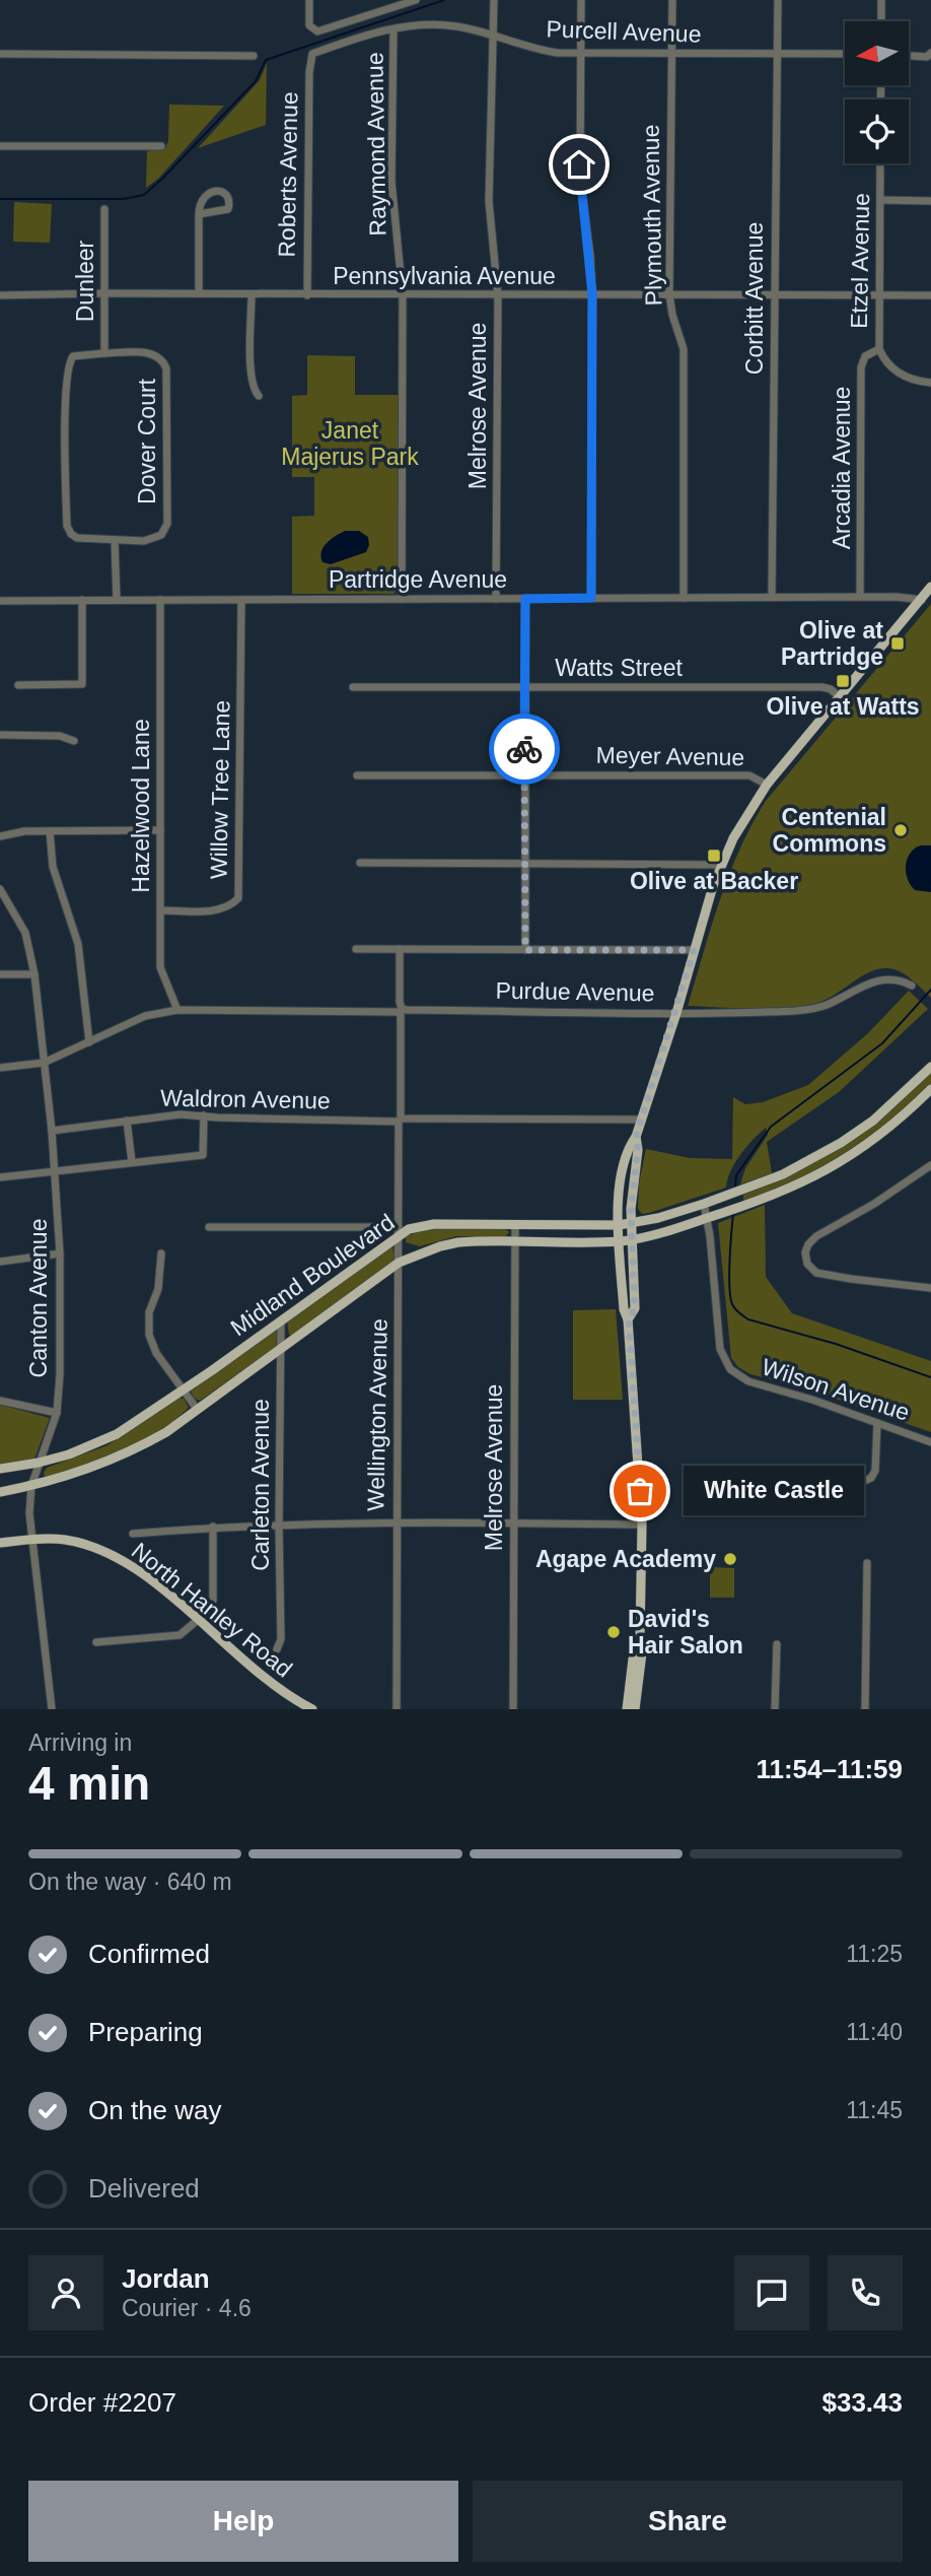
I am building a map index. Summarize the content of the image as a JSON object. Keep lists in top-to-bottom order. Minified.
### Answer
{"streets":{"main road":["Midland Boulevard","North Hanley Road"],"street":["Purcell Avenue","Raymond Avenue","Roberts Avenue","Plymouth Avenue","Etzel Avenue","Pennsylvania Avenue","Dunleer","Corbitt Avenue","Melrose Avenue","Dover Court","Arcadia Avenue","Partridge Avenue","Watts Street","Meyer Avenue","Willow Tree Lane","Hazelwood Lane","Purdue Avenue","Waldron Avenue","Canton Avenue","Wilson Avenue","Wellington Avenue","Carleton Avenue"]},"crossings":[["Purcell Avenue","Raymond Avenue"],["Purcell Avenue","Roberts Avenue"],["Purcell Avenue","Plymouth Avenue"],["Purcell Avenue","Corbitt Avenue"],["Purcell Avenue","Melrose Avenue"],["Raymond Avenue","Pennsylvania Avenue"],["Raymond Avenue","Partridge Avenue"],["Roberts Avenue","Pennsylvania Avenue"],["Plymouth Avenue","Pennsylvania Avenue"],["Plymouth Avenue","Partridge Avenue"],["Etzel Avenue","Pennsylvania Avenue"],["Etzel Avenue","Arcadia Avenue"],["Pennsylvania Avenue","Dunleer"],["Pennsylvania Avenue","Corbitt Avenue"],["Pennsylvania Avenue","Melrose Avenue"],["Dunleer","Dover Court"],["Corbitt Avenue","Partridge Avenue"],["Melrose Avenue","Partridge Avenue"],["Melrose Avenue","Midland Boulevard"],["Arcadia Avenue","Partridge Avenue"],["Partridge Avenue","Willow Tree Lane"],["Partridge Avenue","Hazelwood Lane"],["Willow Tree Lane","Hazelwood Lane"],["Hazelwood Lane","Purdue Avenue"],["Purdue Avenue","Canton Avenue"],["Purdue Avenue","Wellington Avenue"],["Waldron Avenue","Canton Avenue"],["Waldron Avenue","Wellington Avenue"],["Midland Boulevard","Canton Avenue"],["Midland Boulevard","Wilson Avenue"],["Midland Boulevard","Wellington Avenue"],["Midland Boulevard","Carleton Avenue"],["Canton Avenue","North Hanley Road"]],"parks":["Janet Majerus Park"],"places":{"transit":["Olive at Partridge","Olive at Watts","Olive at Backer"],"other":["Centenial Commons","White Castle","Agape Academy","David's Hair Salon"]},"north":"left","page":{"bubble":"White Castle","heading":["4 min","Arriving in","11:54–11:59"],"panel":["Jordan","Courier · 4.6","Order #2207","$33.43"],"bar":"On the way · 640 m","list":[["Confirmed","11:25"],["Preparing","11:40"],["On the way","11:45"],"Delivered"],"buttons":["Help","Share"]}}
